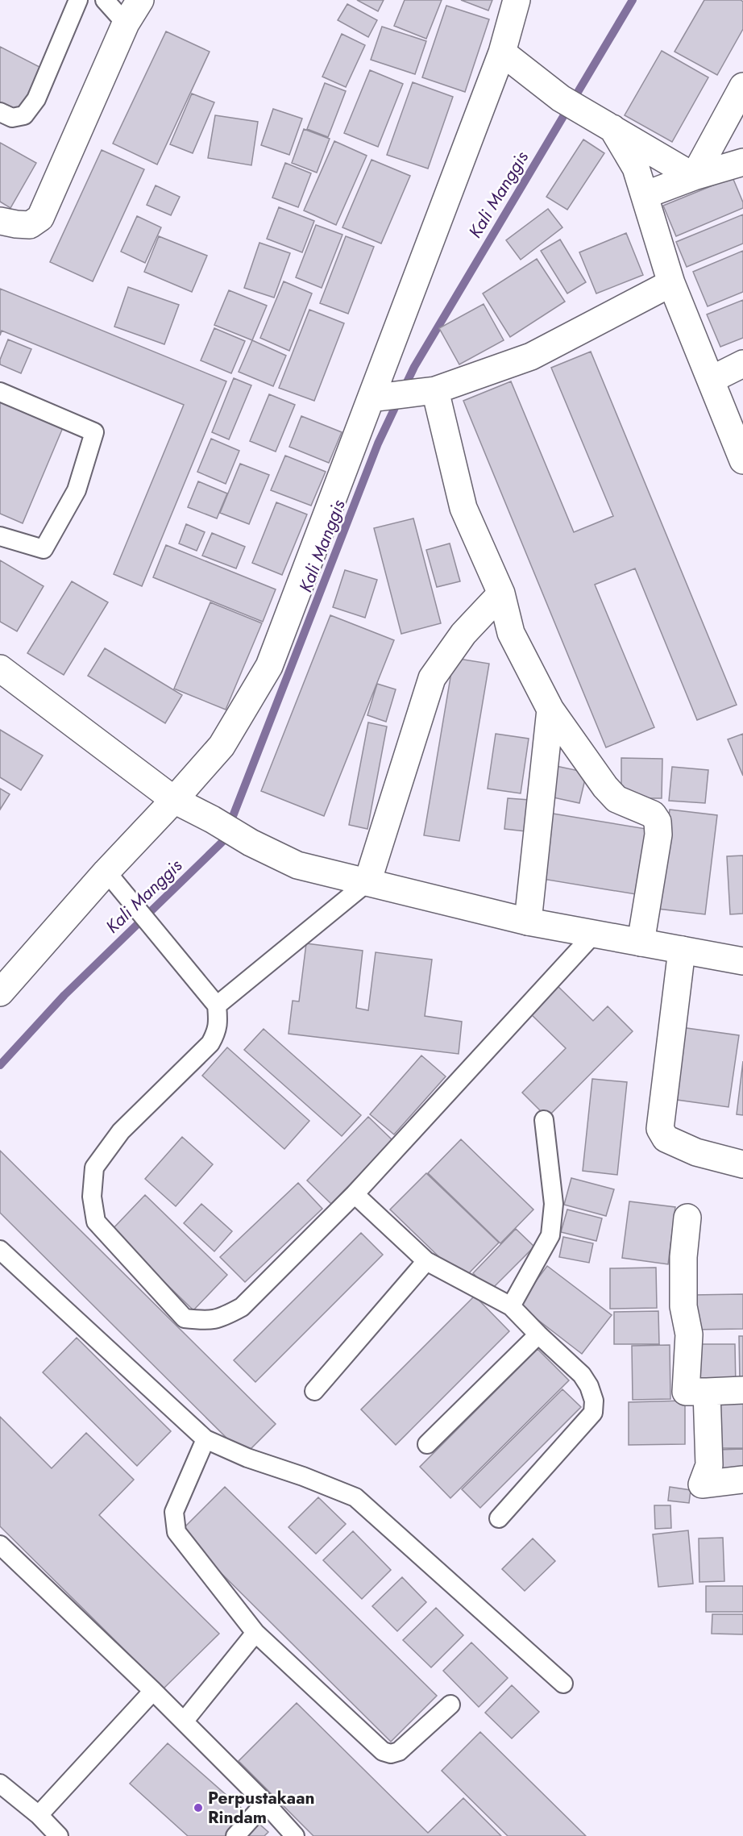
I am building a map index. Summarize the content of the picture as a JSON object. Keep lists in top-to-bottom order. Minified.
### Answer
{"water":["Kali Manggis"],"places":["Perpustakaan Rindam"]}
